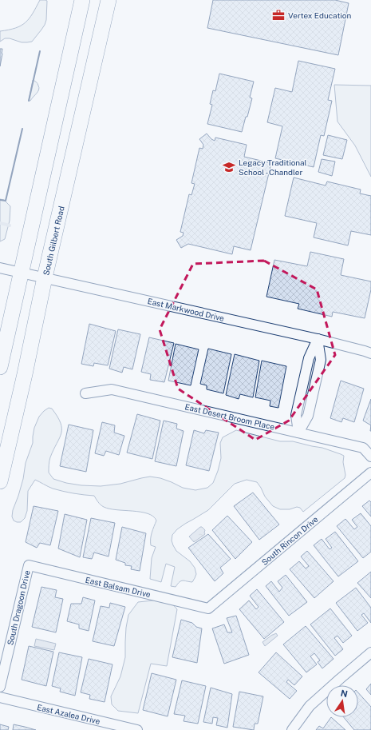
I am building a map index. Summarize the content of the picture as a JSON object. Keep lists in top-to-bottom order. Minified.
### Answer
{"streets":{"main road":["South Gilbert Road"],"street":["East Markwood Drive","East Desert Broom Place","South Rincon Drive","East Balsam Drive","South Dragoon Drive","East Azalea Drive"]},"crossings":[["South Gilbert Road","East Markwood Drive"],["South Rincon Drive","East Balsam Drive"],["East Balsam Drive","South Dragoon Drive"]],"places":{"office":["Vertex Education"],"school or university":["Legacy Traditional School - Chandler"]},"north":"top"}
